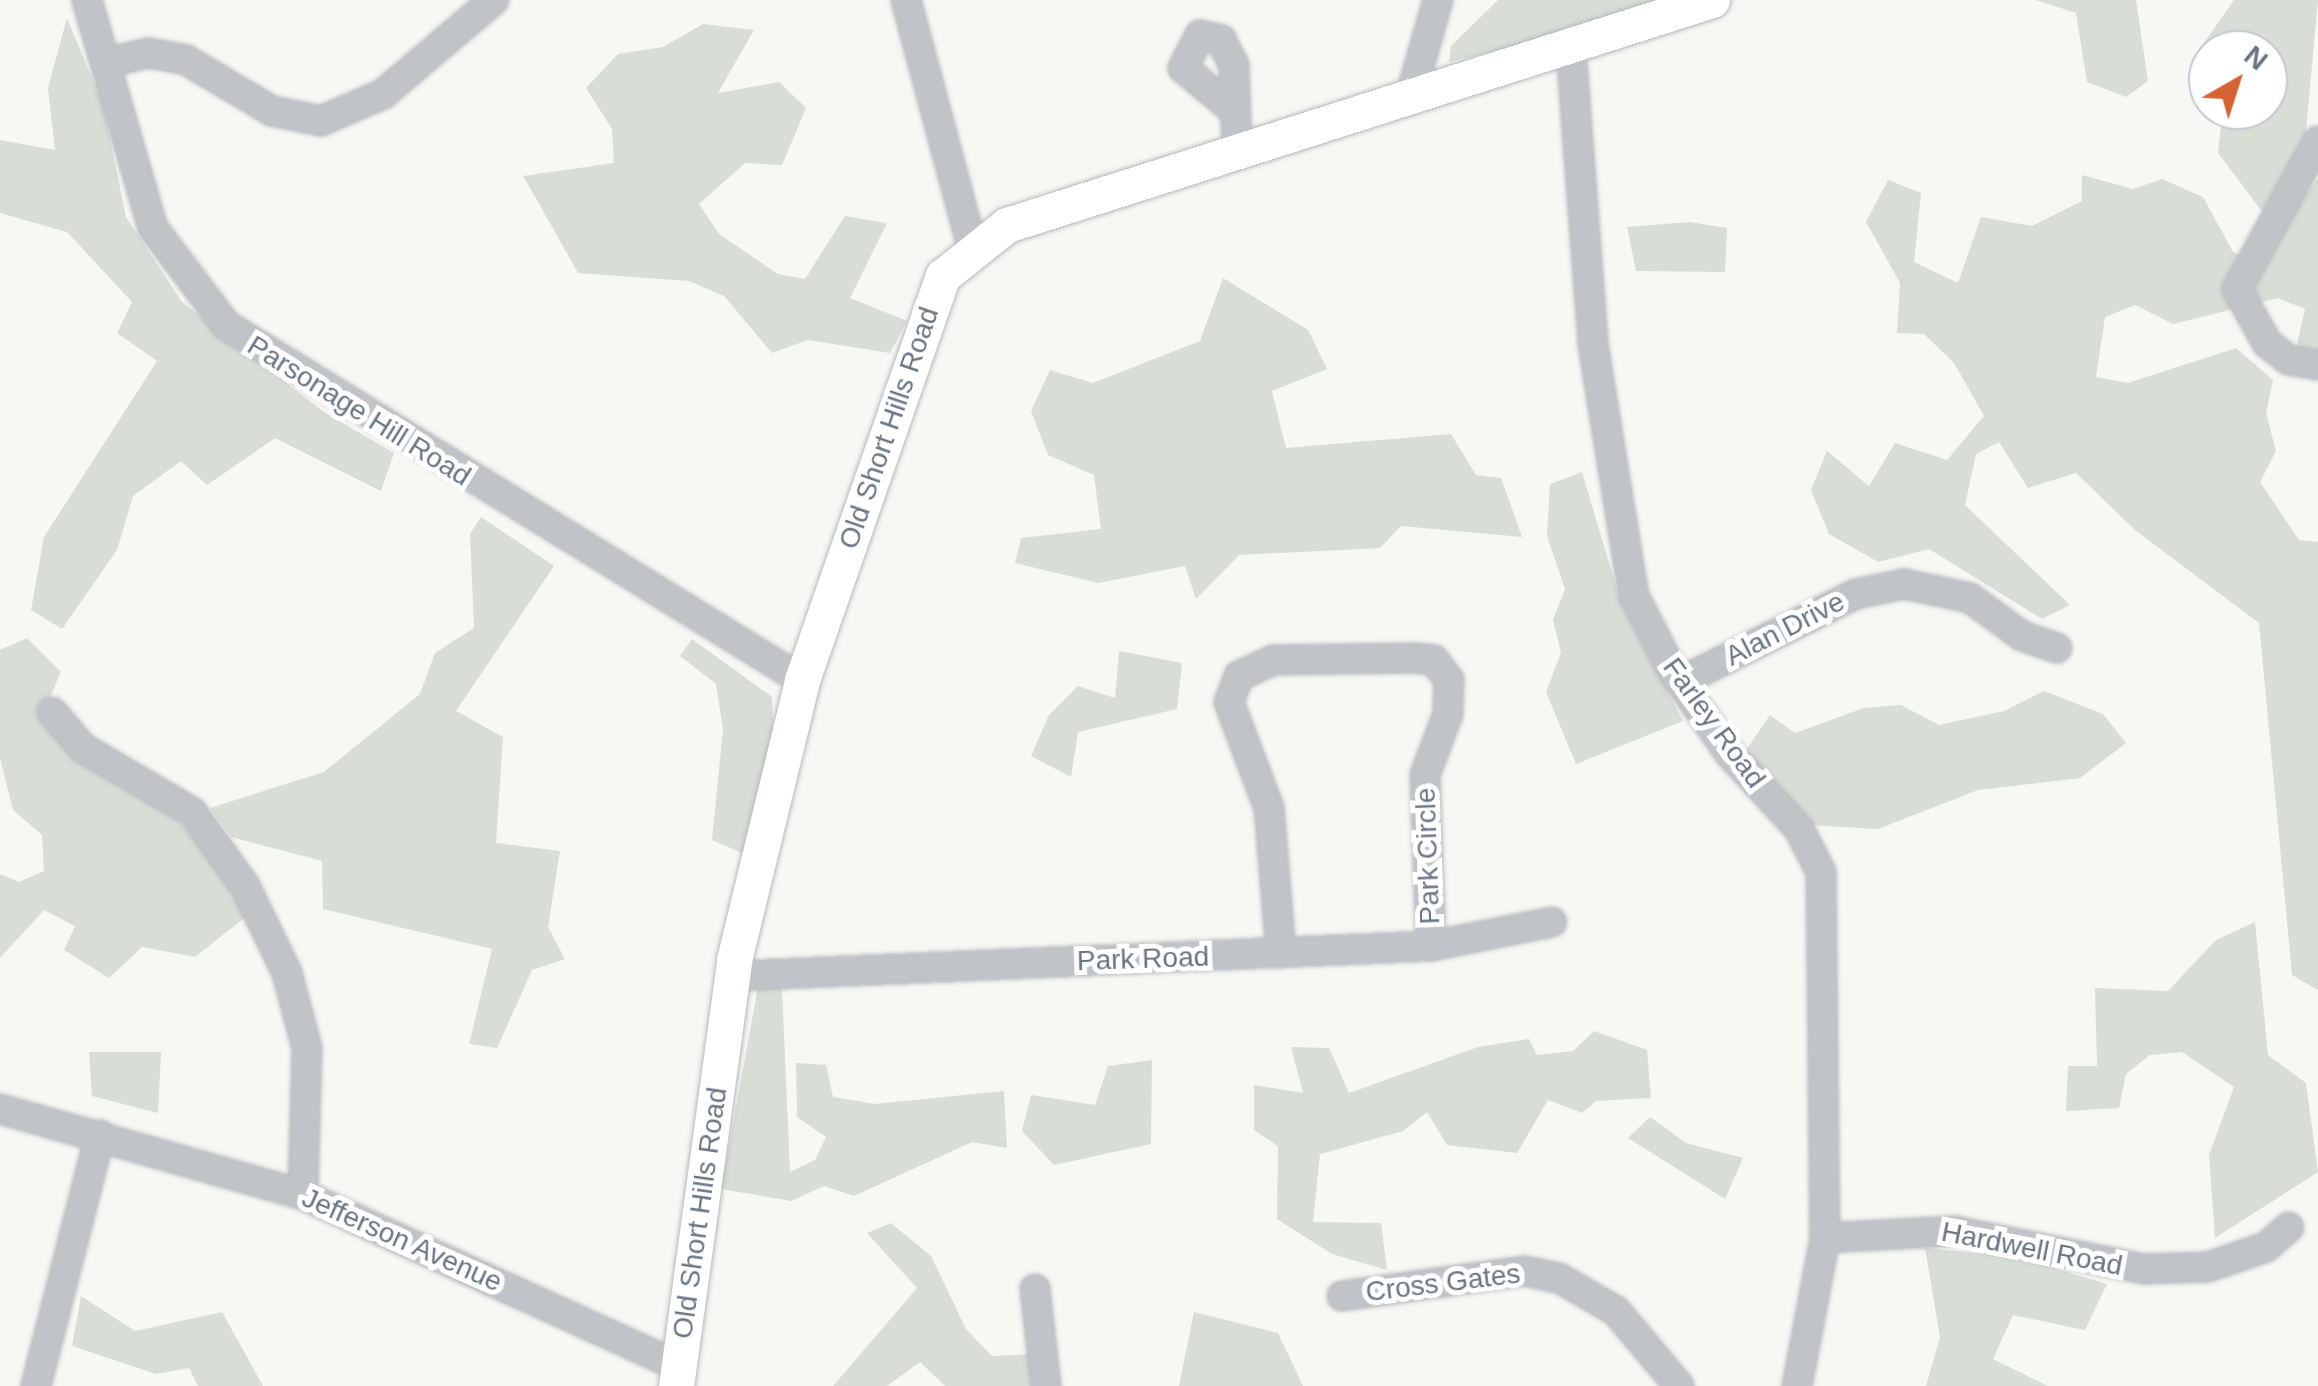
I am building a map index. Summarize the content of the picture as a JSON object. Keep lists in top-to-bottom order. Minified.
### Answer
{"streets":{"main road":["Old Short Hills Road"],"street":["Parsonage Hill Road","Alan Drive","Farley Road","Park Circle","Park Road","Jefferson Avenue","Hardwell Road","Cross Gates"]},"crossings":[["Parsonage Hill Road","Old Short Hills Road"],["Old Short Hills Road","Farley Road"],["Old Short Hills Road","Park Road"],["Old Short Hills Road","Jefferson Avenue"],["Alan Drive","Farley Road"],["Farley Road","Hardwell Road"],["Park Circle","Park Road"]],"north":"top right"}
